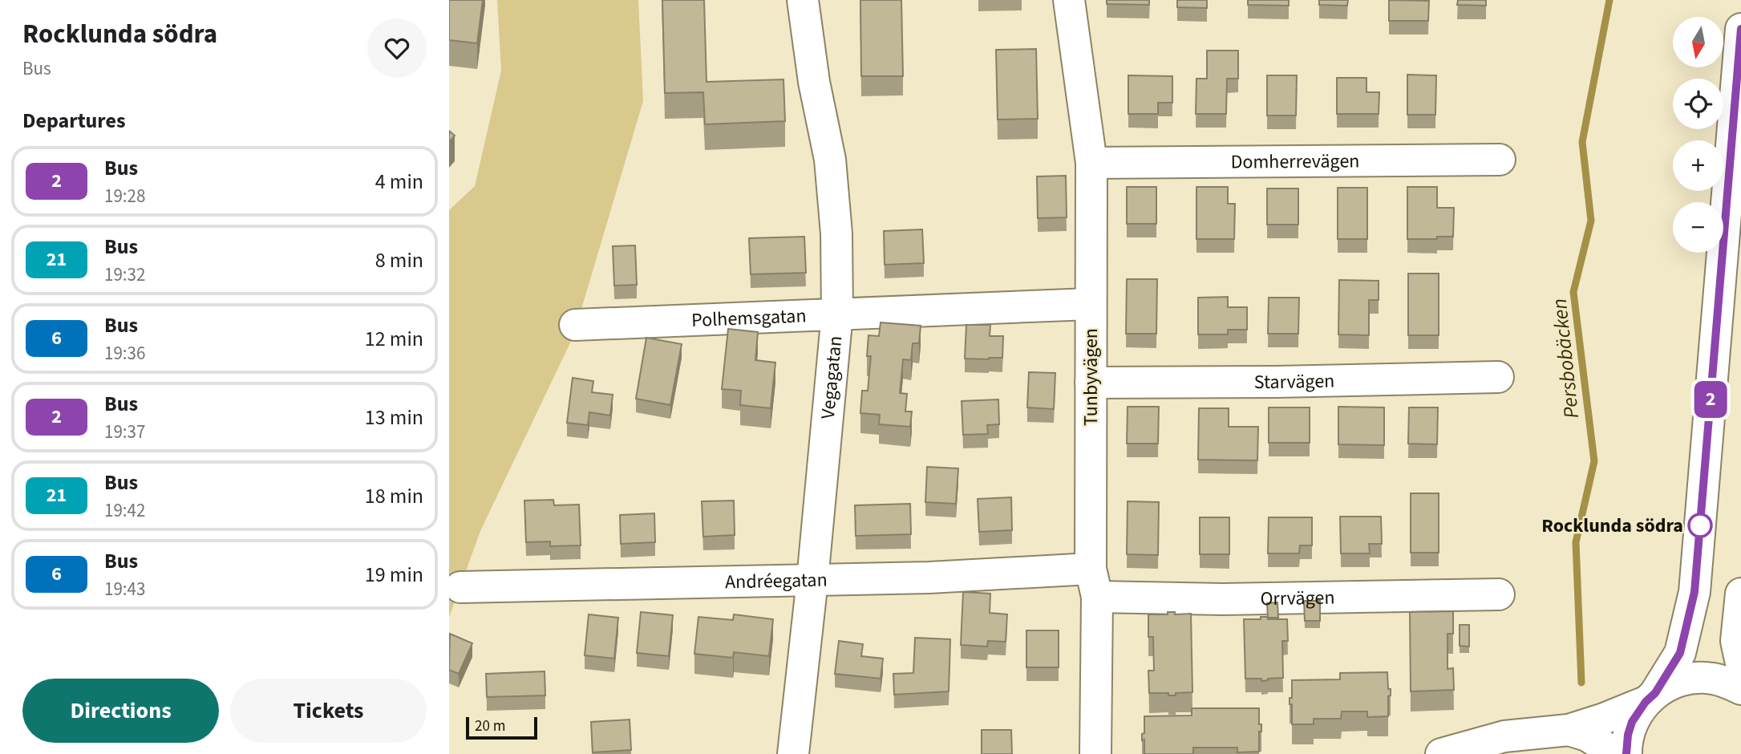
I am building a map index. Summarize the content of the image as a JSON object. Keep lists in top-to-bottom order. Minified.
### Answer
{"streets":{"street":["Domherrevägen","Polhemsgatan","Vegagatan","Tunbyvägen","Starvägen","Andréegatan","Orrvägen"]},"crossings":[["Domherrevägen","Tunbyvägen"],["Polhemsgatan","Vegagatan"],["Polhemsgatan","Tunbyvägen"],["Vegagatan","Andréegatan"],["Tunbyvägen","Starvägen"],["Tunbyvägen","Andréegatan"],["Tunbyvägen","Orrvägen"],["Andréegatan","Orrvägen"]],"water":["Persbobäcken"],"places":["Rocklunda södra"],"lines":["bus line 2"],"scale_bar":"20 m","north":"bottom","page":{"heading":[["Rocklunda södra","Bus"],"Departures"],"on_map":"2","map_buttons":["+","−"],"list":[{"mark":"2","name":"Bus","note":"19:28","value":"4 min"},{"mark":"21","name":"Bus","note":"19:32","value":"8 min"},{"mark":"6","name":"Bus","note":"19:36","value":"12 min"},{"mark":"2","name":"Bus","note":"19:37","value":"13 min"},{"mark":"21","name":"Bus","note":"19:42","value":"18 min"},{"mark":"6","name":"Bus","note":"19:43","value":"19 min"}],"buttons":["Directions","Tickets"],"scale":"20 m"}}
